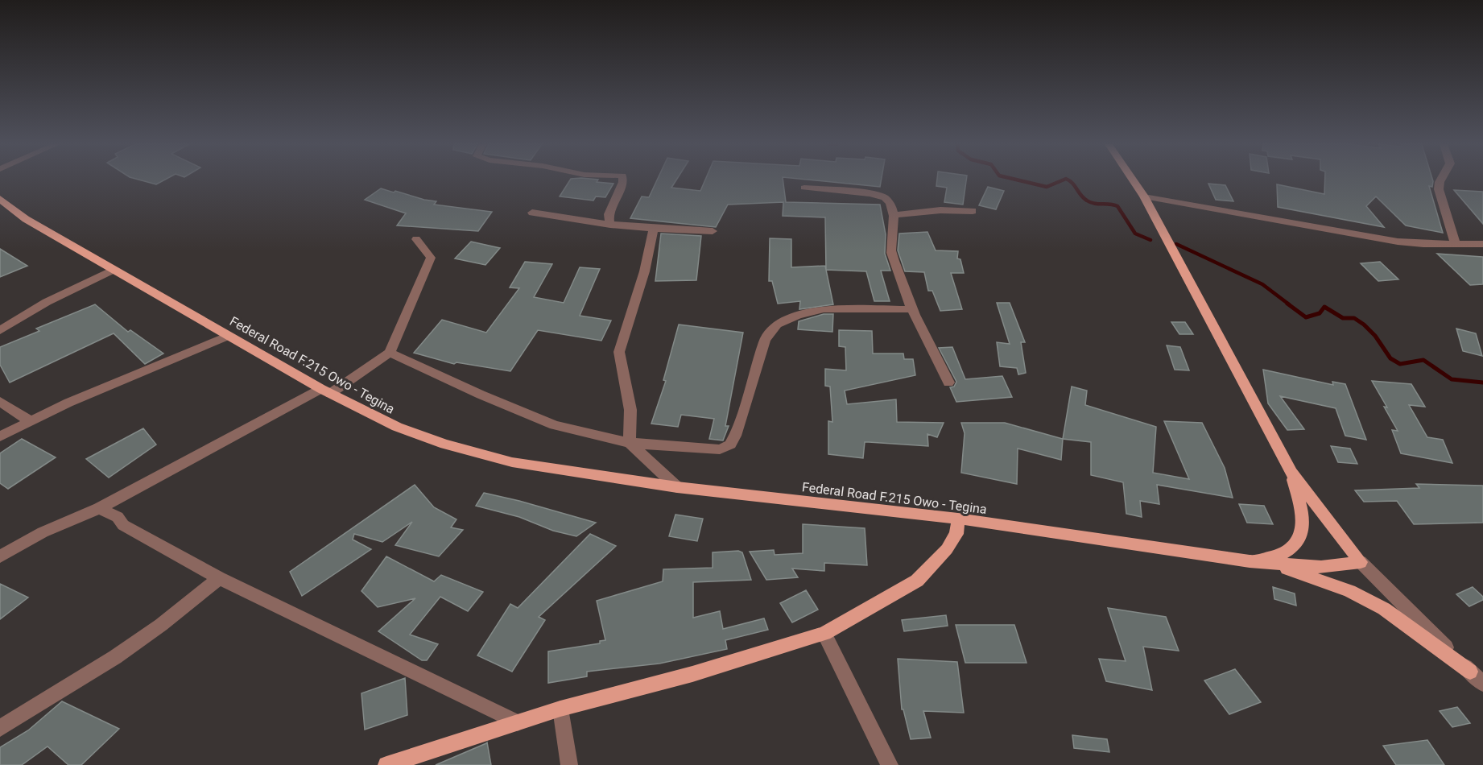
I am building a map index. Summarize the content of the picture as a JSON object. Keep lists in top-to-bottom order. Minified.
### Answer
{"streets":{"main road":["Federal Road F.215 Owo - Tegina"]}}
